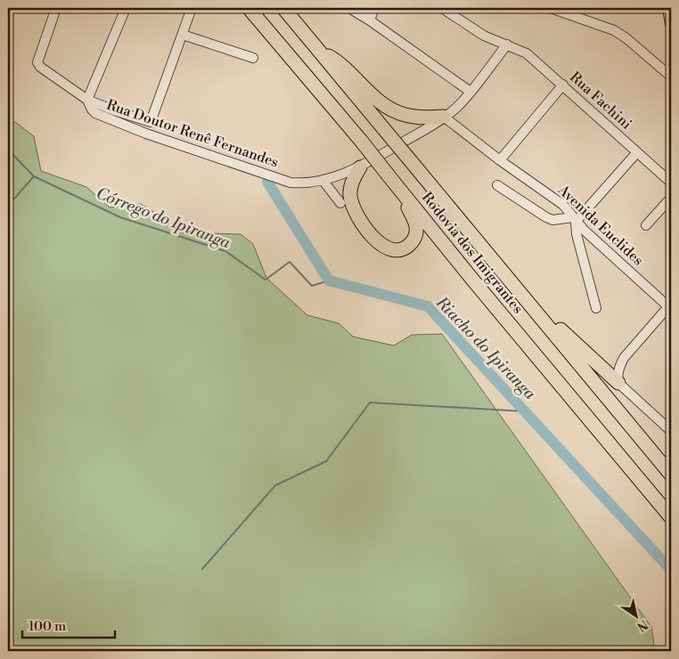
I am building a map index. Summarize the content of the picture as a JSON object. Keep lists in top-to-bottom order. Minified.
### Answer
{"streets":{"highway":["Rodovia dos Imigrantes"],"street":["Rua Fachini","Rua Doutor Renê Fernandes","Avenida Euclides"]},"crossings":[["Rua Fachini","Rua Doutor Renê Fernandes"],["Rua Doutor Renê Fernandes","Avenida Euclides"]],"water":["Córrego do Ipiranga","Riacho do Ipiranga"],"scale_bar":"100 m","north":"bottom right"}
